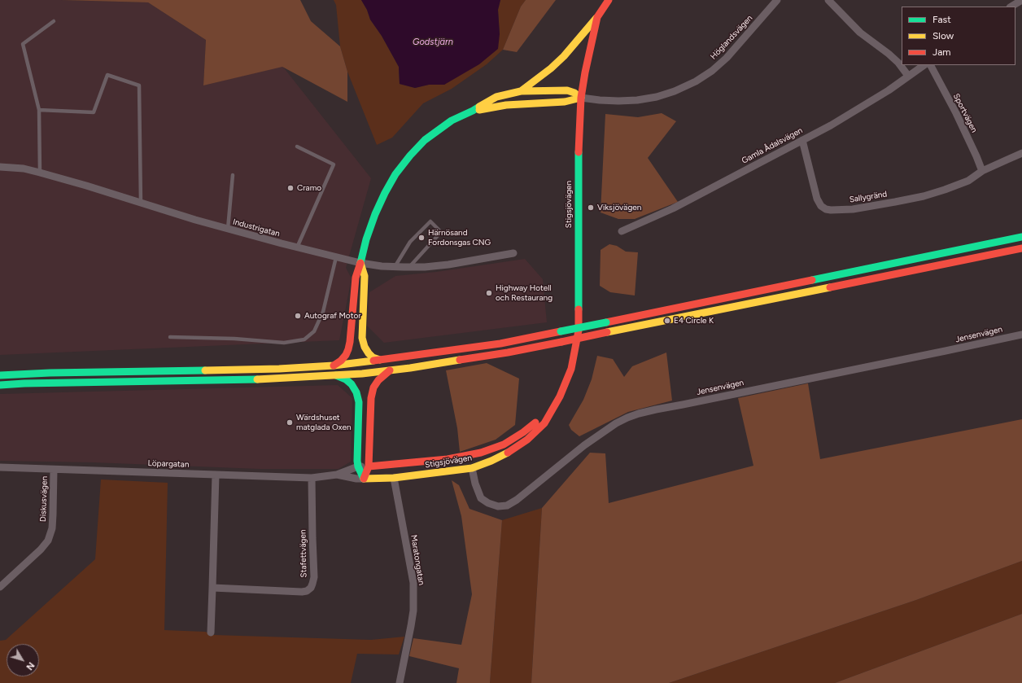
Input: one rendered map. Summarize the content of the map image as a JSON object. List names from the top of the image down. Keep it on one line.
{"streets":{"main road":["Stigsjövägen"],"street":["Höglandsvägen","Sportvägen","Gamla Ådalsvägen","Sallygränd","Industrigatan","Jensenvägen","Löpargatan","Diskusvägen","Stafettvägen","Maratongatan"]},"crossings":[["Höglandsvägen","Stigsjövägen"],["Sportvägen","Sallygränd"],["Gamla Ådalsvägen","Sallygränd"],["Stigsjövägen","Jensenvägen"],["Stigsjövägen","Löpargatan"],["Stigsjövägen","Maratongatan"],["Löpargatan","Diskusvägen"],["Löpargatan","Stafettvägen"]],"water":["Godstjärn"],"places":["Cramo","Viksjövägen","Härnösand Fordonsgas CNG","Highway Hotell och Restaurang","Autograf Motor","E4 Circle K","Wärdshuset matglada Oxen"],"legend":["Fast","Slow","Jam"],"north":"bottom right"}
